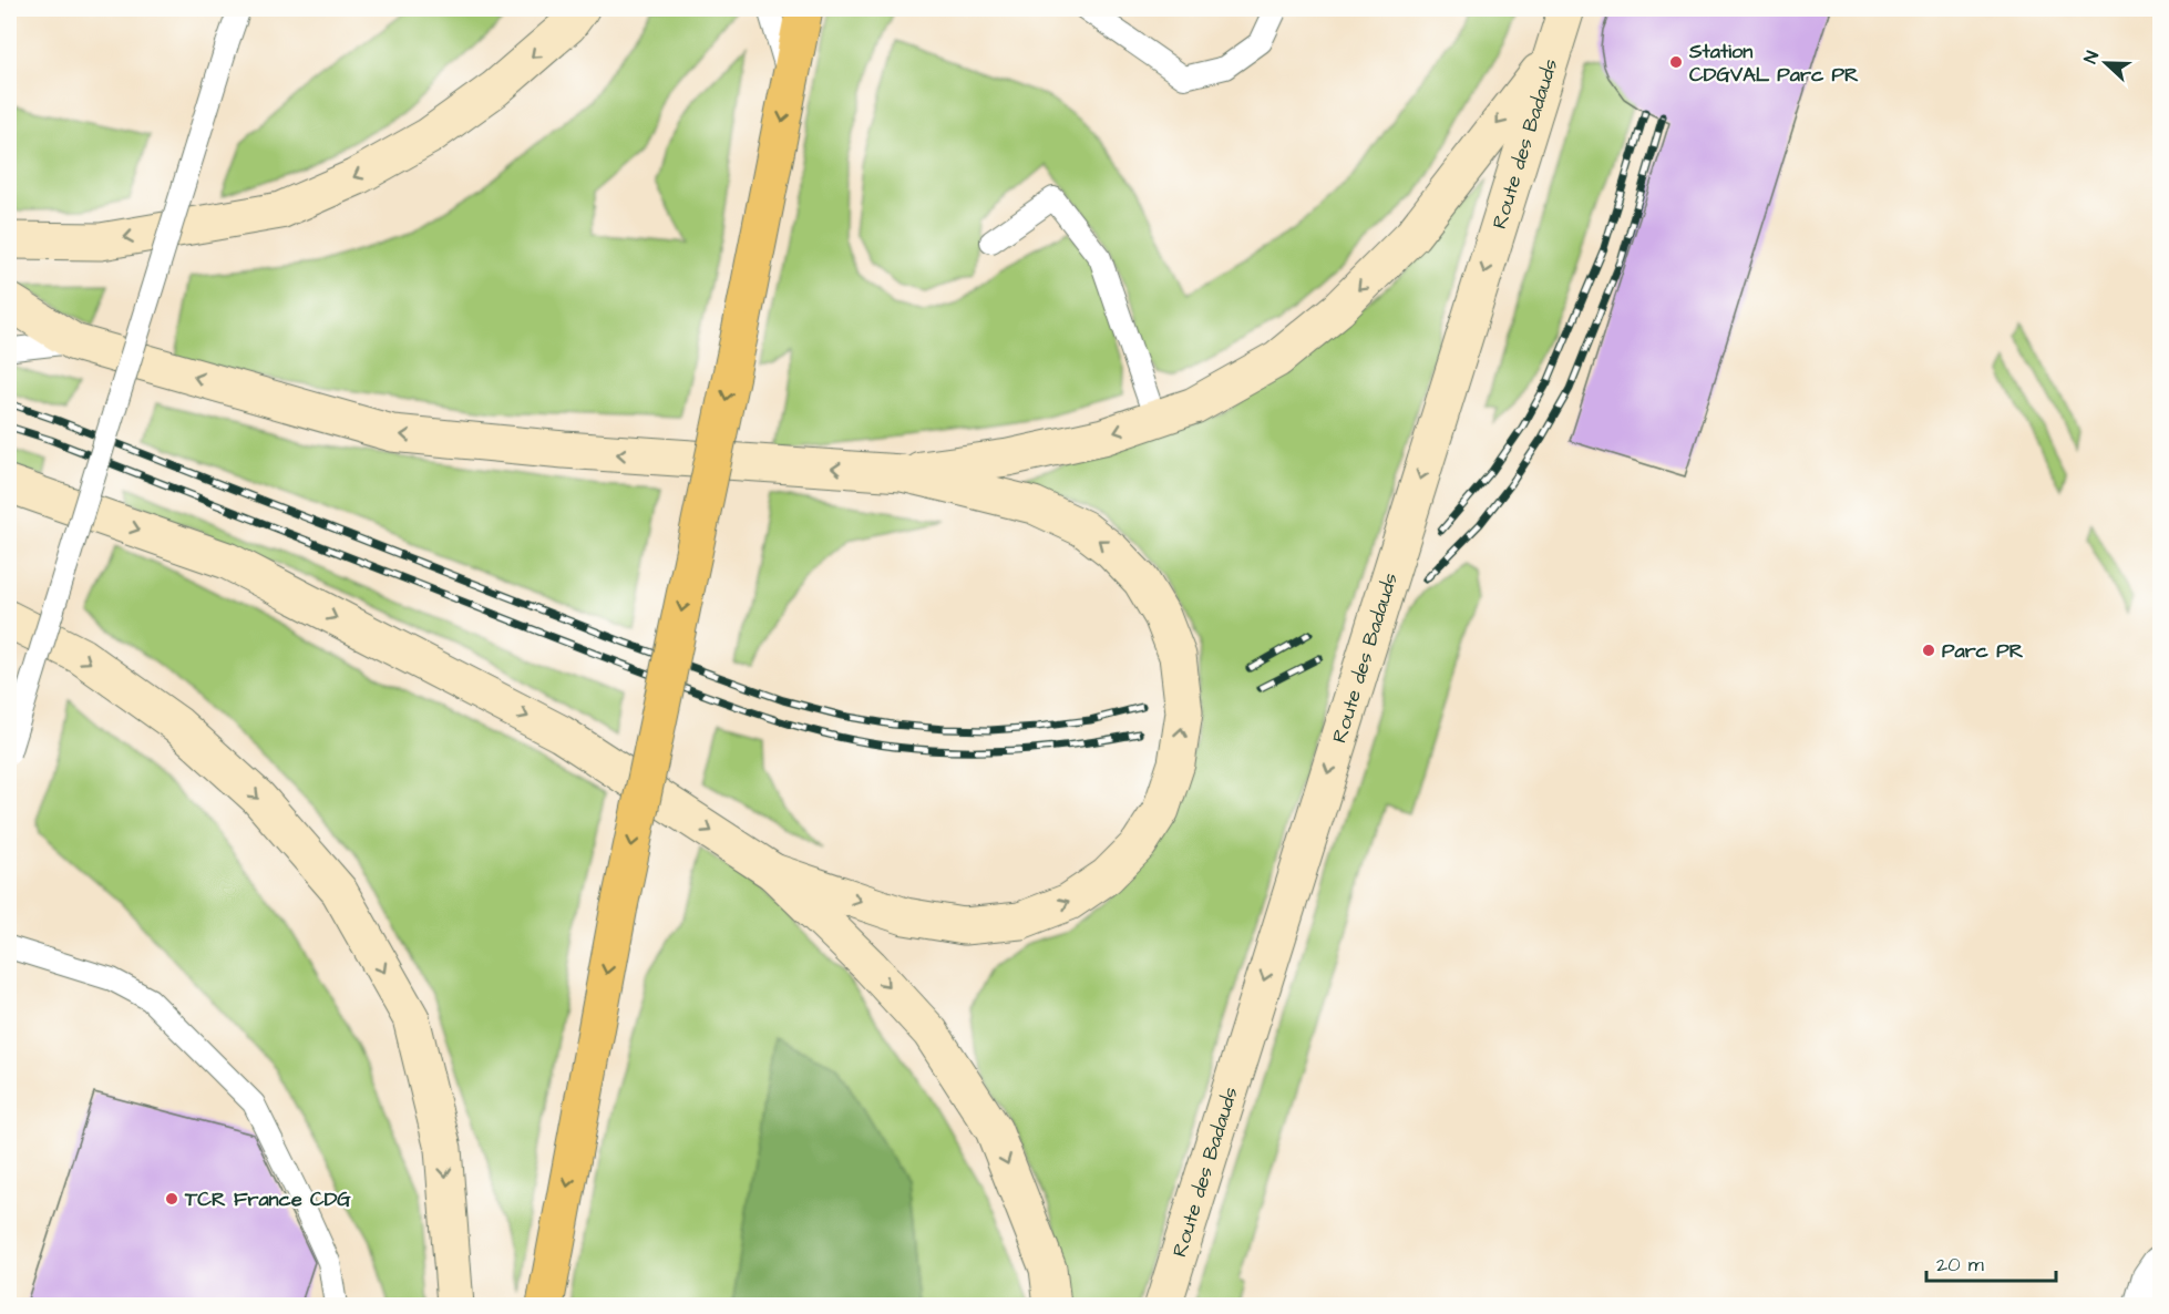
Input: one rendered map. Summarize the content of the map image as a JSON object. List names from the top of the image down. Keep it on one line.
{"streets":{"main road":["Route des Badauds"]},"one_way":["Route des Badauds"],"places":["Station CDGVAL Parc PR","Parc PR","TCR France CDG"],"scale_bar":"20 m","north":"left"}
